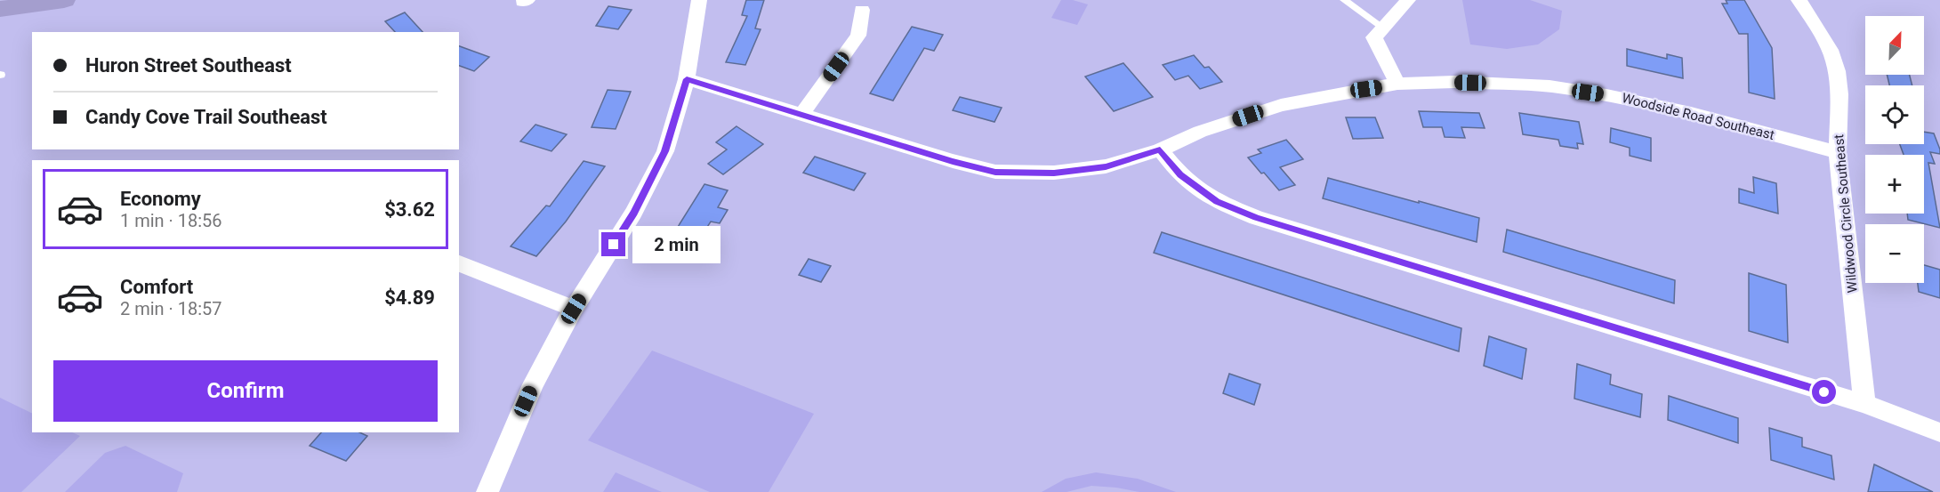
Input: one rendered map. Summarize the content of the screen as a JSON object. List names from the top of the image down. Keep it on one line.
{"streets":{"street":["Woodside Road Southeast","Wildwood Circle Southeast"]},"crossings":[["Woodside Road Southeast","Wildwood Circle Southeast"]],"north":"top right","page":{"map_buttons":["+","−"],"banner":["Huron Street Southeast","Candy Cove Trail Southeast"],"list":[{"name":"Economy","note":"1 min · 18:56","value":"$3.62"},{"name":"Comfort","note":"2 min · 18:57","value":"$4.89"}],"bubble":"2 min","buttons":"Confirm"}}
